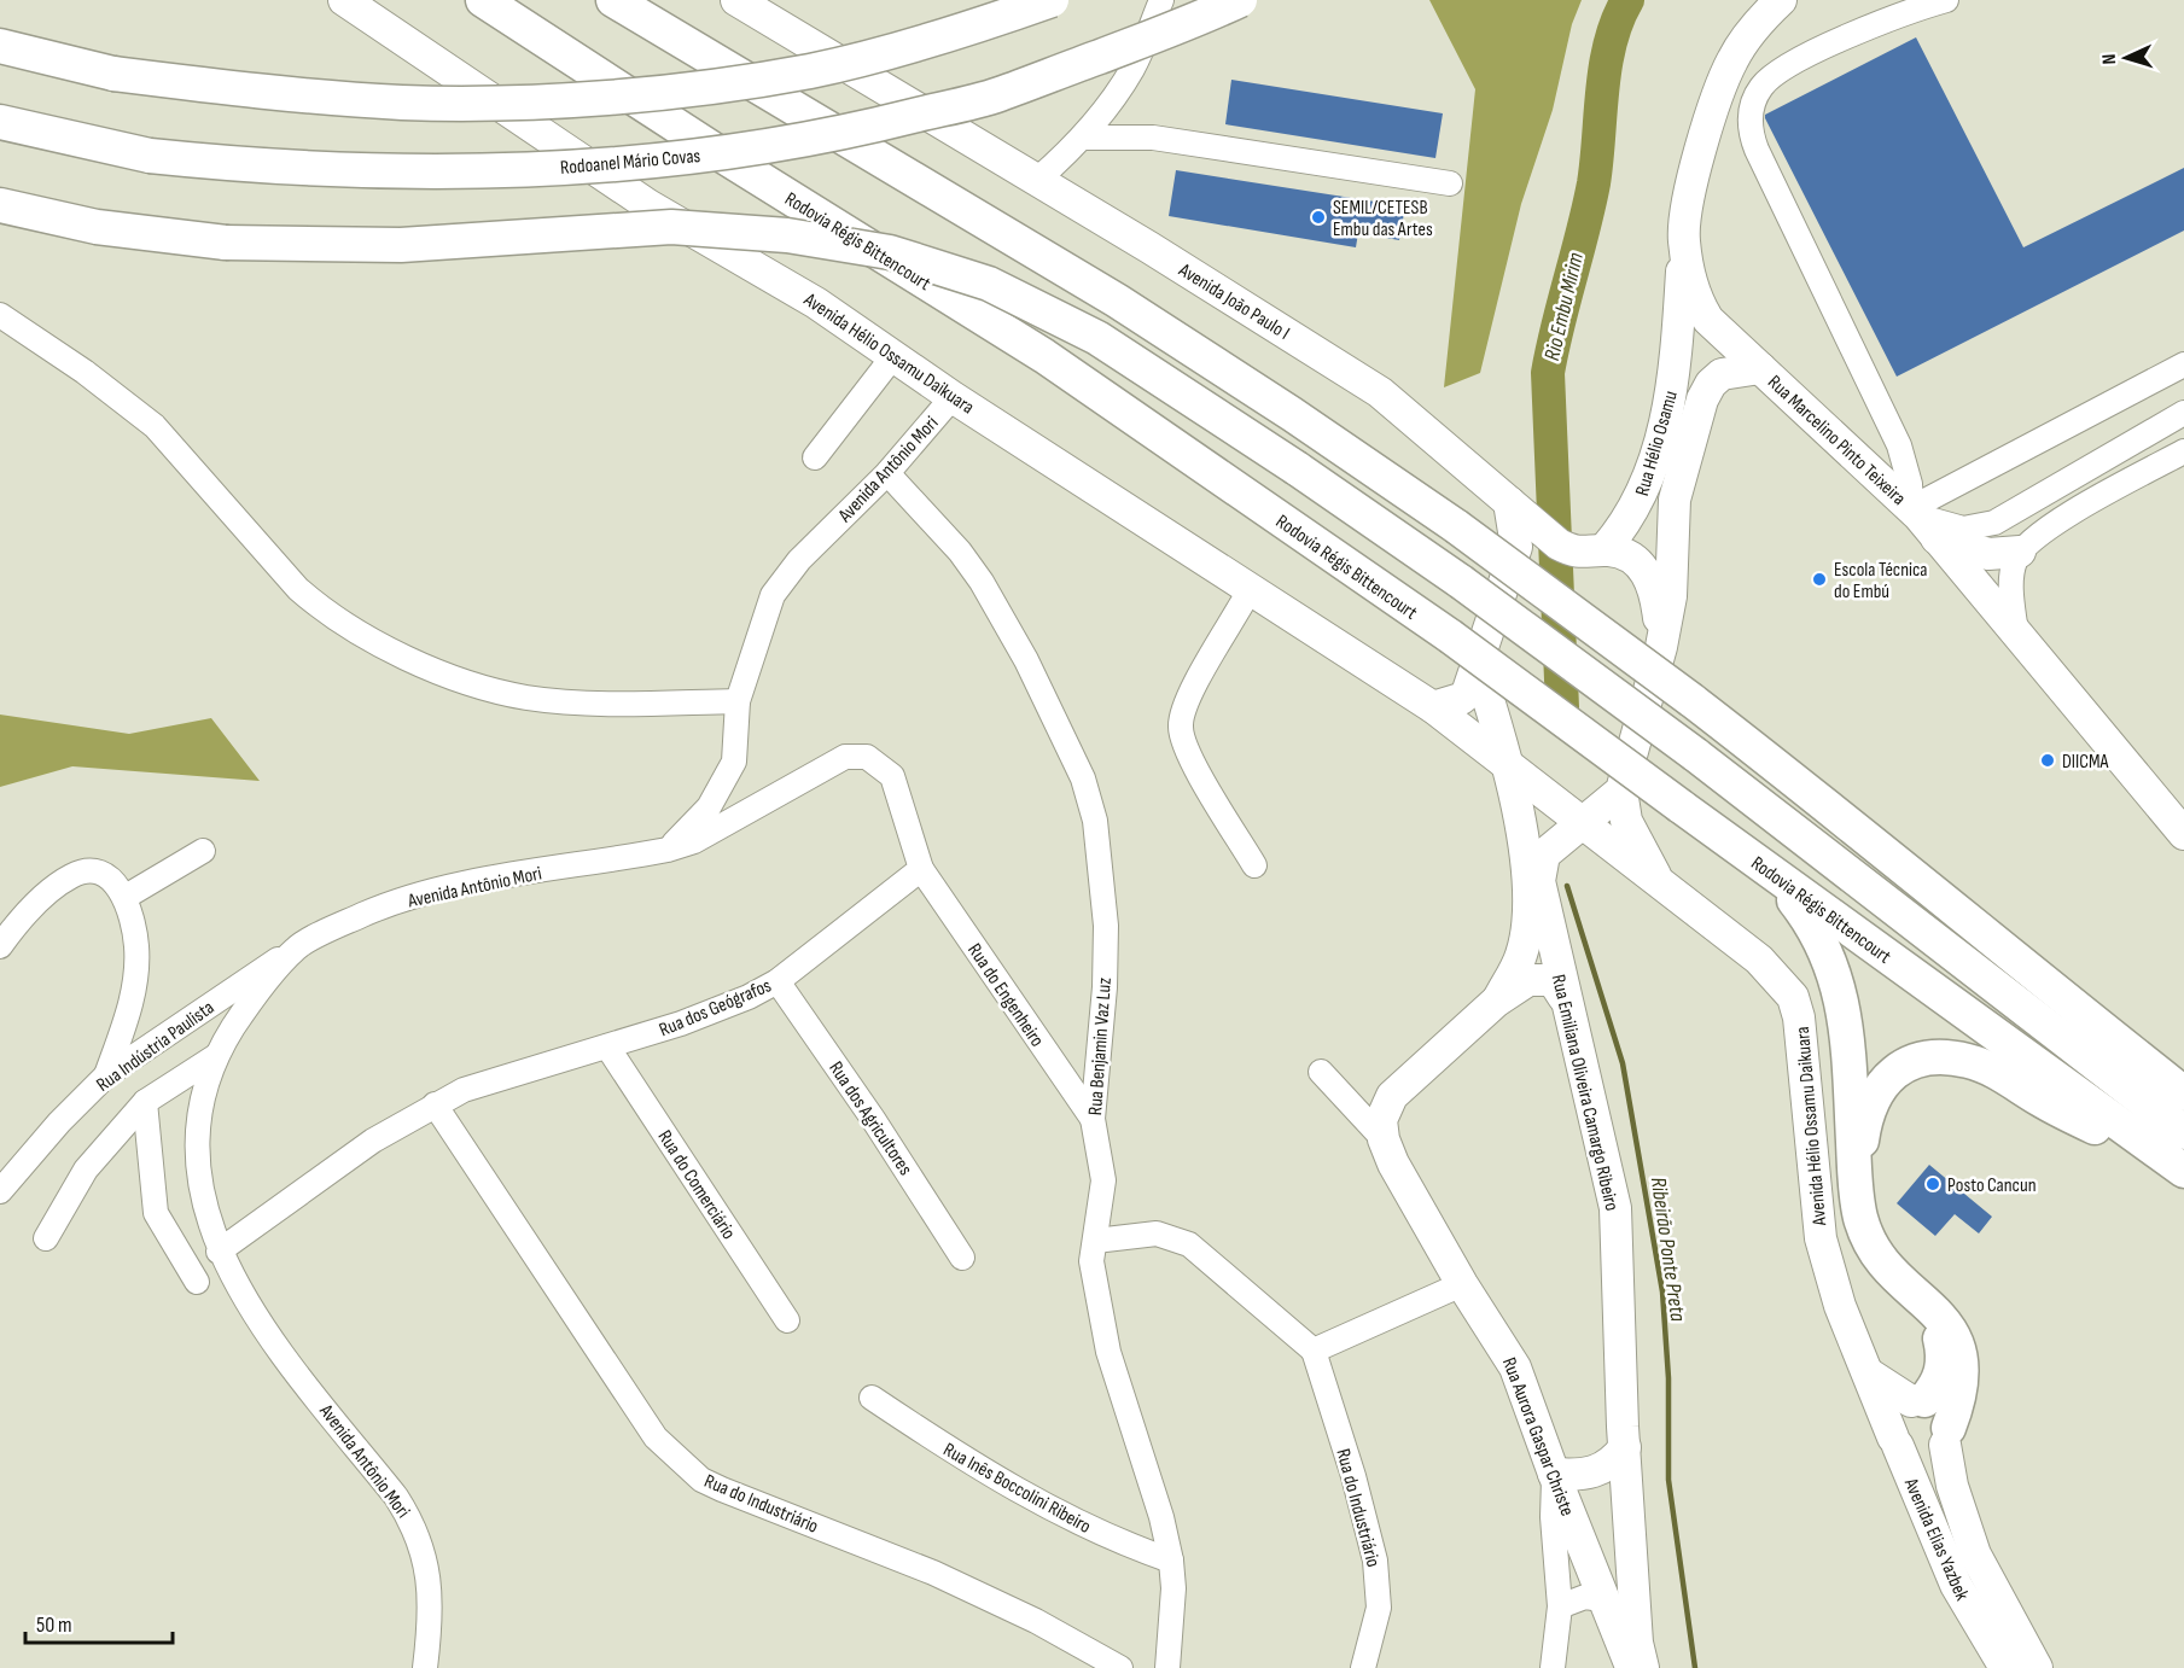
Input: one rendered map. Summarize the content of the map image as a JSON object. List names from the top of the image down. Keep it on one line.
{"streets":{"highway":["Rodoanel Mário Covas","Rodovia Régis Bittencourt"],"main road":["Avenida João Paulo I","Avenida Hélio Ossamu Daikuara","Rua Marcelino Pinto Teixeira","Rua Hélio Osamu","Rua Emiliana Oliveira Camargo Ribeiro","Rua Aurora Gaspar Christe","Avenida Elias Yazbek"],"street":["Avenida Antônio Mori","Rua do Engenheiro","Rua dos Geógrafos","Rua Indústria Paulista","Rua Benjamin Vaz Luz","Rua dos Agricultores","Rua do Comerciário","Rua Inês Boccolini Ribeiro","Rua do Industriário"]},"crossings":[["Avenida Hélio Ossamu Daikuara","Avenida Antônio Mori"],["Avenida Hélio Ossamu Daikuara","Rua Emiliana Oliveira Camargo Ribeiro"],["Avenida Hélio Ossamu Daikuara","Avenida Elias Yazbek"],["Rua Marcelino Pinto Teixeira","Rua Hélio Osamu"],["Avenida Antônio Mori","Rua dos Geógrafos"],["Avenida Antônio Mori","Rua Indústria Paulista"],["Avenida Antônio Mori","Rua Benjamin Vaz Luz"],["Rua do Engenheiro","Rua dos Geógrafos"],["Rua do Engenheiro","Rua Benjamin Vaz Luz"],["Rua dos Geógrafos","Rua dos Agricultores"],["Rua dos Geógrafos","Rua do Comerciário"],["Rua dos Geógrafos","Rua do Industriário"],["Rua Benjamin Vaz Luz","Rua Inês Boccolini Ribeiro"]],"water":["Rio Embu Mirim","Ribeirão Ponte Preta"],"places":["SEMIL/CETESB Embu das Artes","Escola Técnica do Embú","DIICMA","Posto Cancun"],"scale_bar":"50 m","north":"left"}
